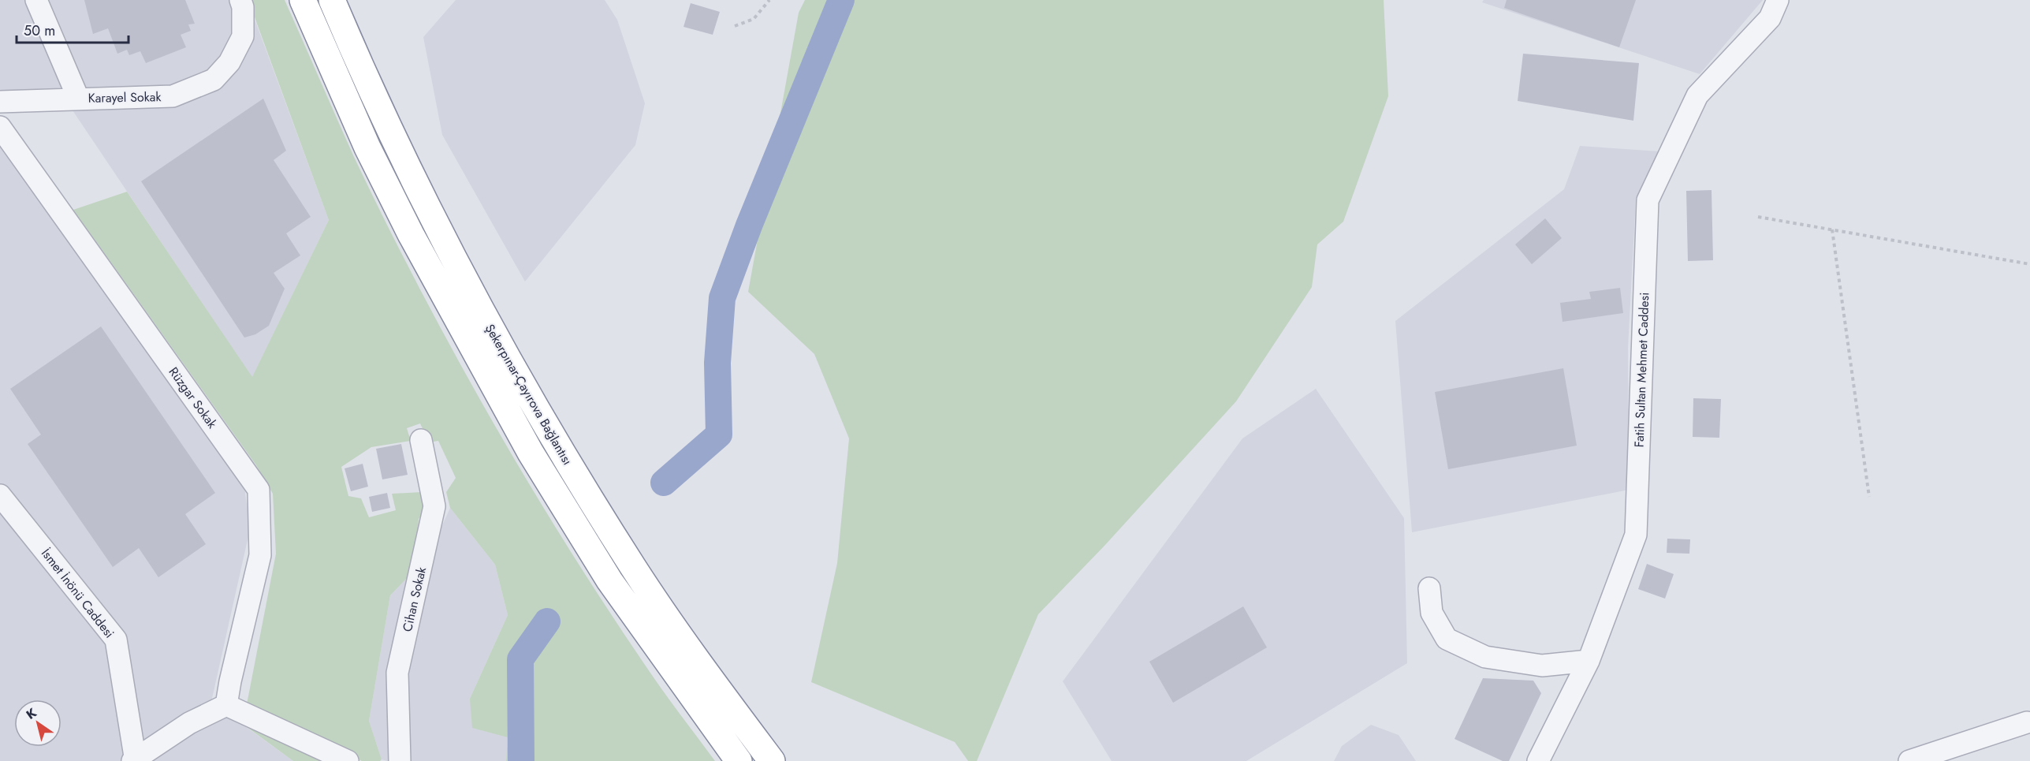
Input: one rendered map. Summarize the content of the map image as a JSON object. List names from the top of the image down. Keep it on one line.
{"streets":{"highway":["Şekerpınar-Çayırova Bağlantısı"],"street":["Karayel Sokak","Fatih Sultan Mehmet Caddesi","Rüzgar Sokak","İsmet İnönü Caddesi","Cihan Sokak"]},"scale_bar":"50 m","north":"top left"}
